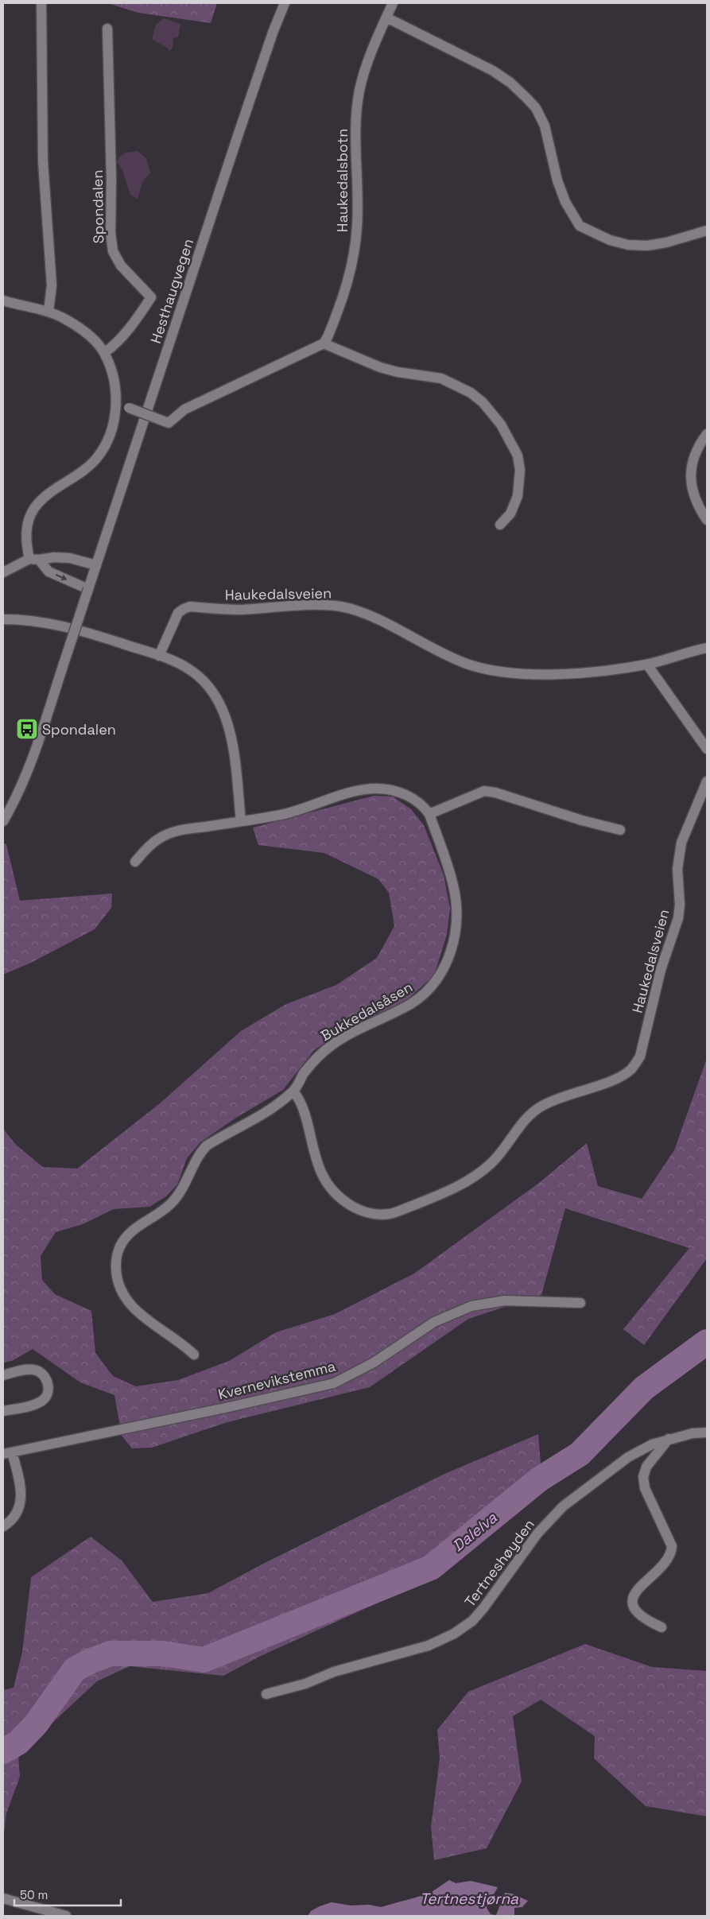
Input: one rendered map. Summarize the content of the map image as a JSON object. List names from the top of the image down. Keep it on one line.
{"streets":{"street":["Haukedalsbotn","Spondalen","Hesthaugvegen","Haukedalsveien","Bukkedalsåsen","Kvernevikstemma","Tertneshøyden"]},"crossings":[["Haukedalsveien","Bukkedalsåsen"]],"water":["Dalelva","Tertnestjørna"],"places":{"bus stop":["Spondalen"]},"scale_bar":"50 m"}
